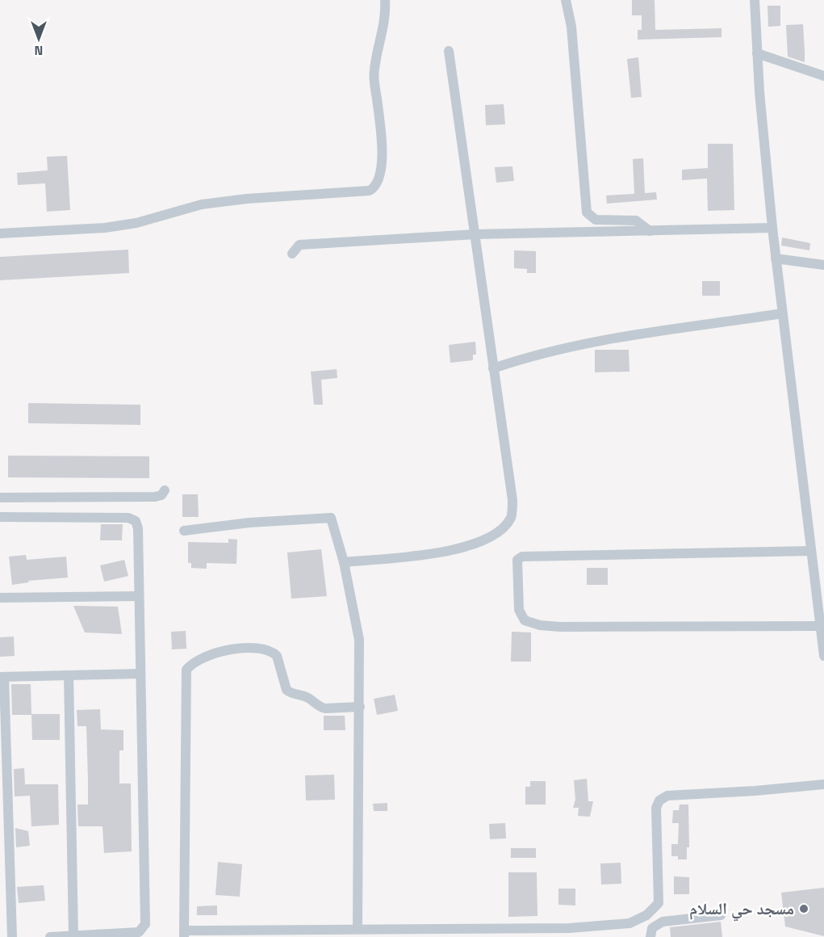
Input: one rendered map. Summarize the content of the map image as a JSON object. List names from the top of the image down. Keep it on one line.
{"places":["مسجد حي السلام"],"north":"bottom"}
